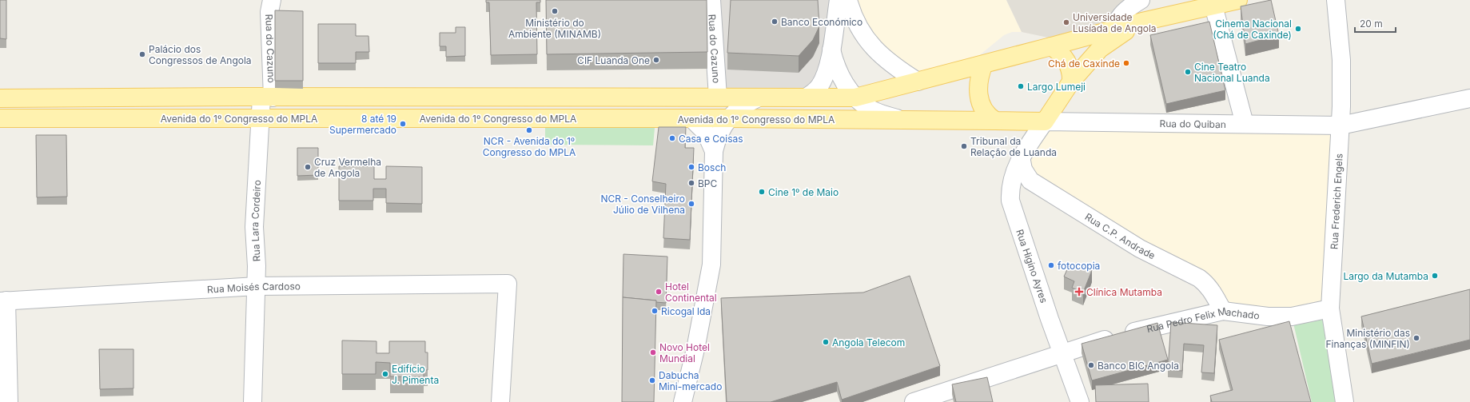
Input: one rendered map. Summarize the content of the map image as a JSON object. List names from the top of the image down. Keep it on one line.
{"streets":{"main road":["Avenida do 1º Congresso do MPLA"],"street":["Rua do Cazuno","Rua do Quiban","Rua Frederich Engels","Rua Lara Cordeiro","Rua C.P. Andrade","Rua Higino Ayres","Rua Moisés Cardoso","Rua Pedro Felix Machado"]},"crossings":[["Rua do Cazuno","Rua Lara Cordeiro"],["Avenida do 1º Congresso do MPLA","Rua do Quiban"],["Avenida do 1º Congresso do MPLA","Rua Lara Cordeiro"],["Avenida do 1º Congresso do MPLA","Rua Higino Ayres"],["Rua do Quiban","Rua Frederich Engels"],["Rua do Quiban","Rua Higino Ayres"],["Rua Frederich Engels","Rua Pedro Felix Machado"],["Rua Lara Cordeiro","Rua Moisés Cardoso"],["Rua C.P. Andrade","Rua Higino Ayres"],["Rua C.P. Andrade","Rua Pedro Felix Machado"],["Rua Higino Ayres","Rua Pedro Felix Machado"]],"places":{"other":["Ministério do Ambiente (MINAMB)","Banco Económico","Universidade Lusíada de Angola","Cinema Nacional (Chá de Caxinde)","Palácio dos Congressos de Angola","CIF Luanda One","Chá de Caxinde","Cine Teatro Nacional Luanda","Largo Lumeji","8 até 19 Supermercado","NCR - Avenida do 1º Congresso do MPLA","Casa e Coisas","Tribunal da Relação de Luanda","Cruz Vermelha de Angola","Bosch","BPC","Cine 1º de Maio","NCR - Conselheiro Júlio de Vilhena","fotocopia","Largo da Mutamba","Hotel Continental","Ricogal lda","Ministério das Finanças (MINFIN)","Angola Telecom","Novo Hotel Mundial","Banco BIC Angola","Edifício J. Pimenta","Dabucha Mini-mercado"],"health":["Clínica Mutamba"]},"scale_bar":"20 m"}
